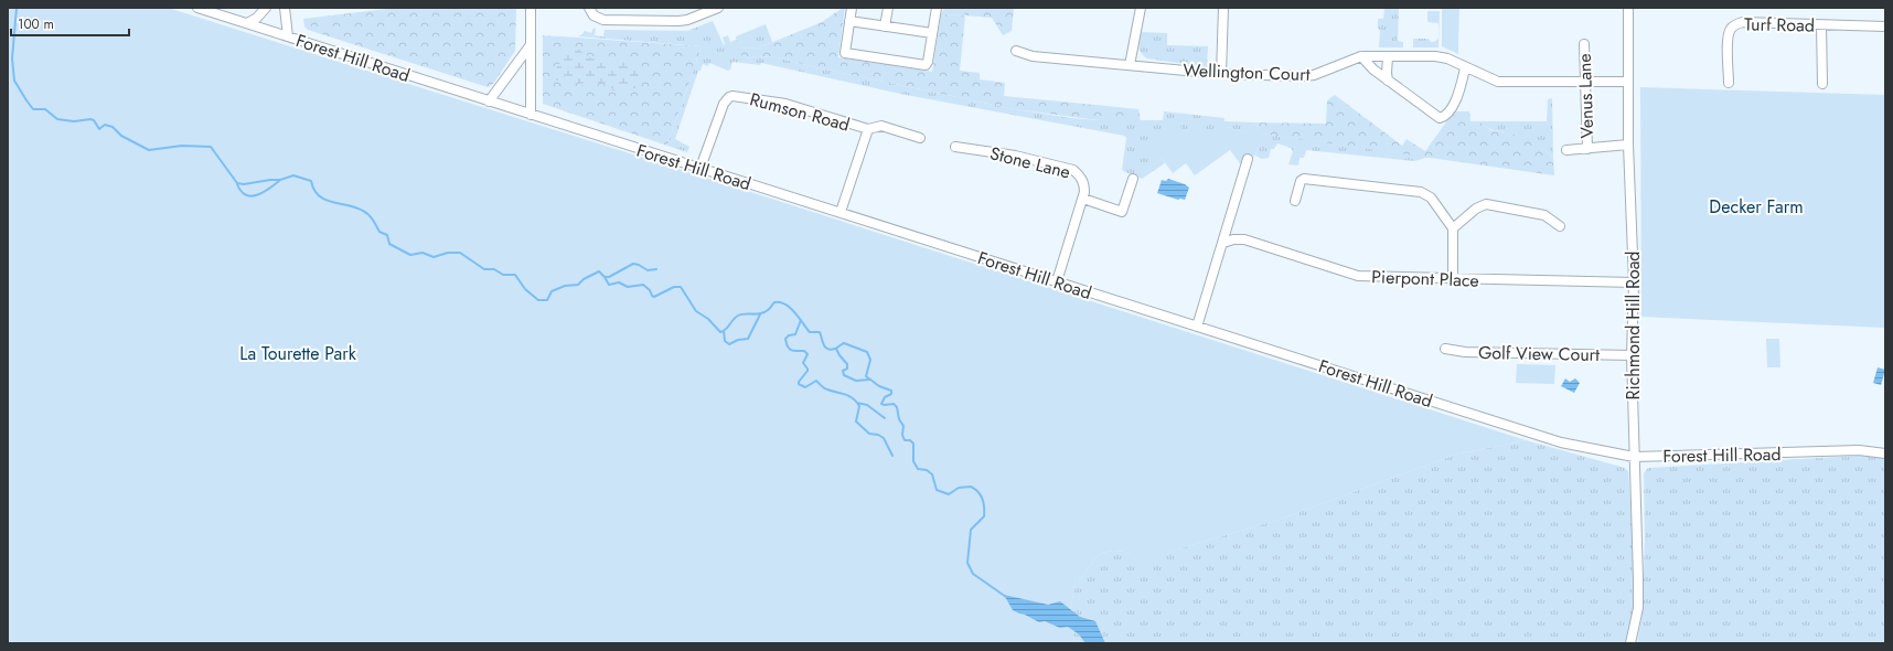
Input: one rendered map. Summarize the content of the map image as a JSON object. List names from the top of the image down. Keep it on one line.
{"streets":{"street":["Turf Road","Forest Hill Road","Wellington Court","Venus Lane","Rumson Road","Stone Lane","Pierpont Place","Richmond Hill Road","Golf View Court"]},"crossings":[["Forest Hill Road","Rumson Road"],["Forest Hill Road","Stone Lane"],["Forest Hill Road","Richmond Hill Road"],["Wellington Court","Venus Lane"],["Wellington Court","Richmond Hill Road"],["Venus Lane","Richmond Hill Road"],["Pierpont Place","Richmond Hill Road"],["Richmond Hill Road","Golf View Court"]],"parks":["Decker Farm","La Tourette Park"],"scale_bar":"100 m"}
